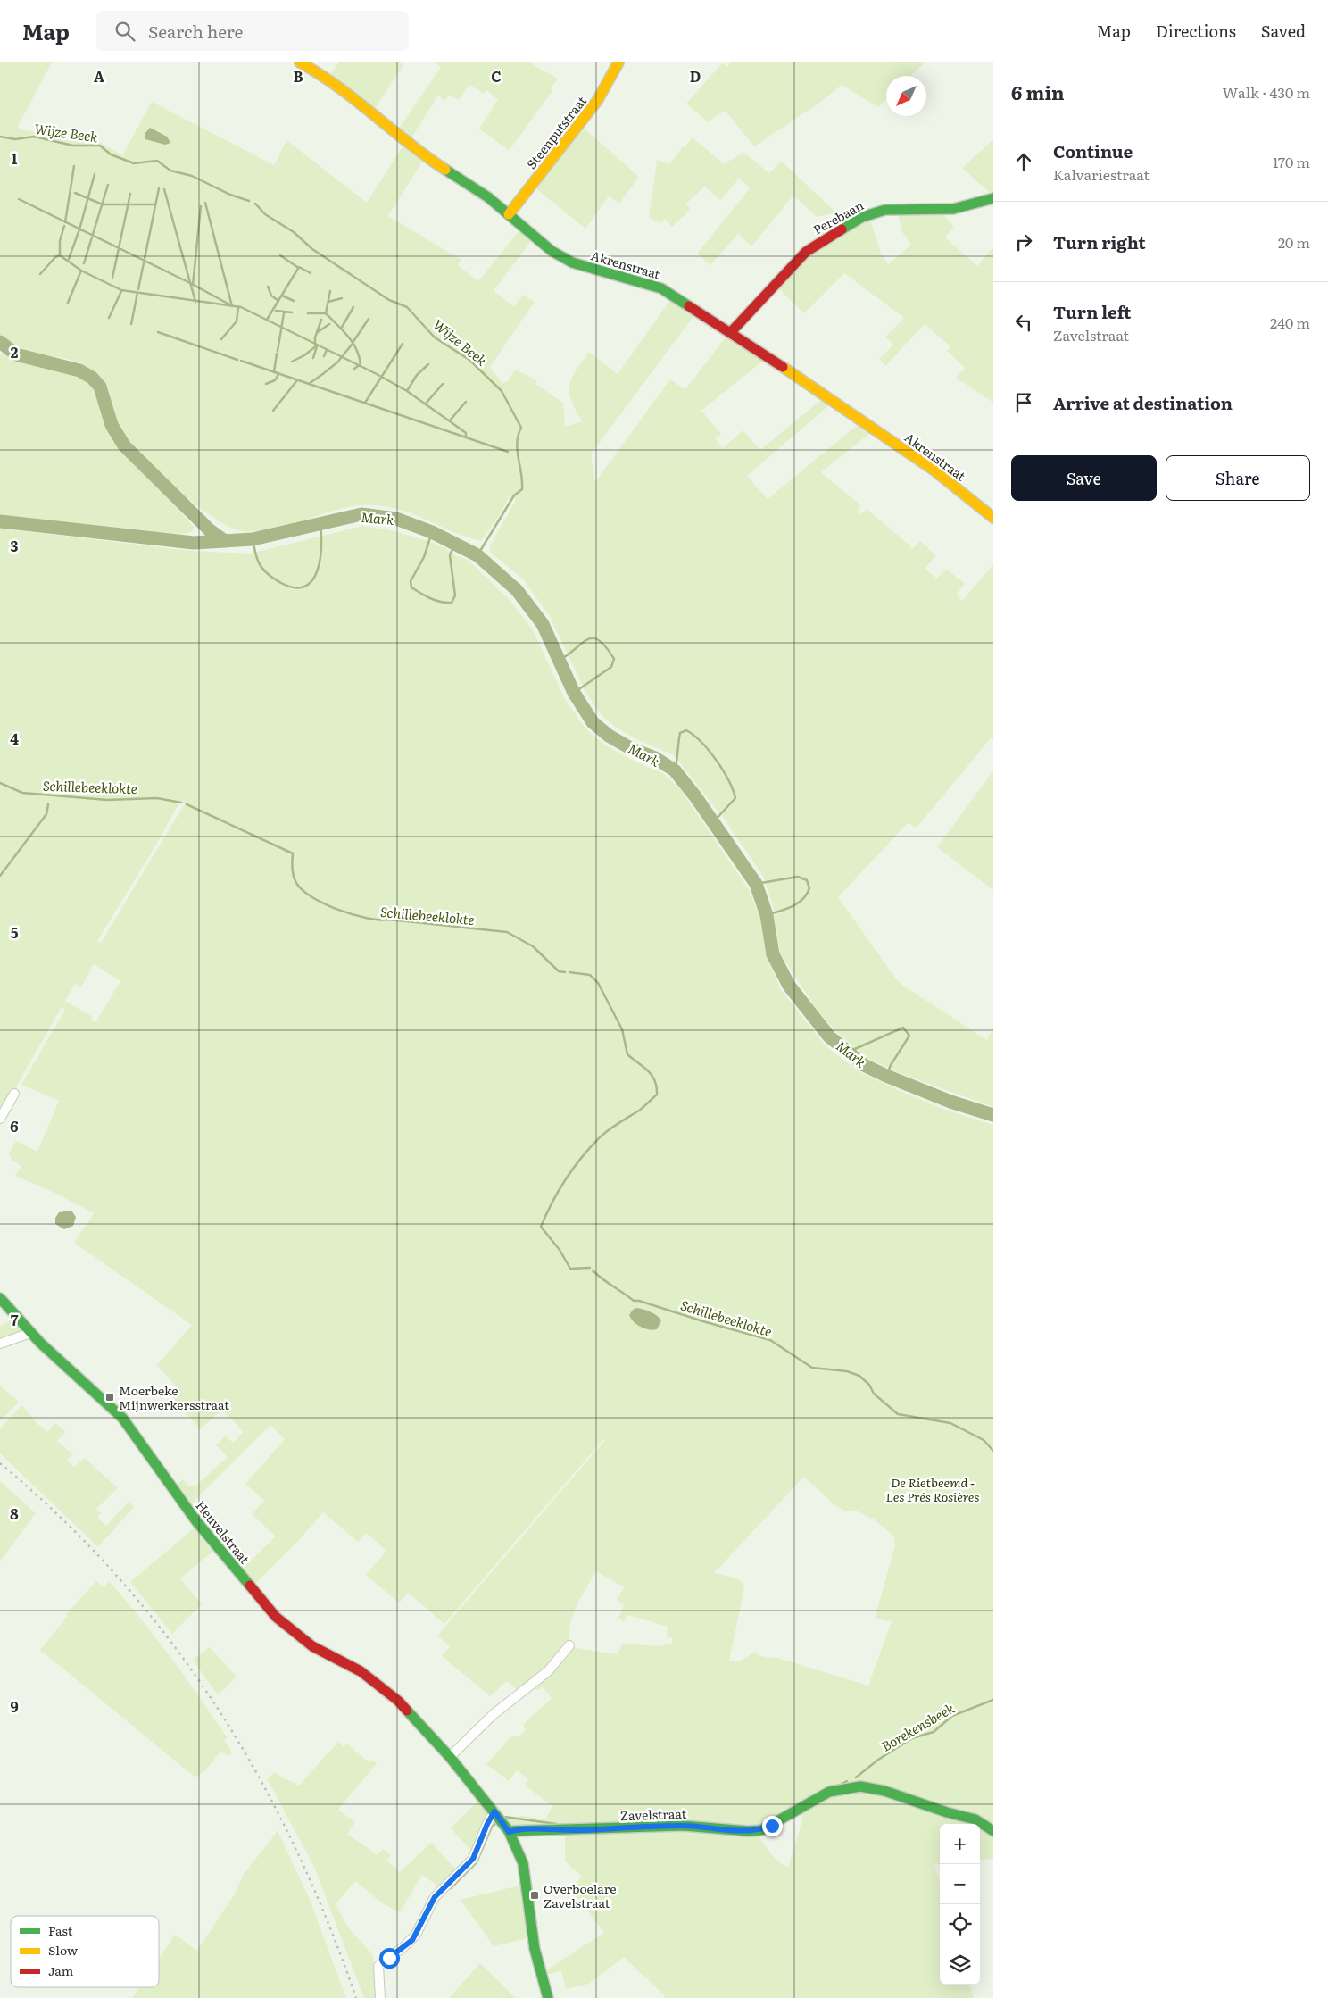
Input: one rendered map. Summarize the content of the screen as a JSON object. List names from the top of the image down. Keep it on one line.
{"streets":{"street":["Steenputstraat","Perebaan","Akrenstraat","Heuvelstraat","Zavelstraat"]},"crossings":[["Steenputstraat","Akrenstraat"],["Perebaan","Akrenstraat"],["Heuvelstraat","Zavelstraat"]],"water":["Wijze Beek","Mark","Schillebeeklokte","Borekensbeek"],"parks":["De Rietbeemd - Les Prés Rosières"],"places":{"transit":["Moerbeke Mijnwerkersstraat","Overboelare Zavelstraat"]},"legend":["Fast","Slow","Jam"],"north":"bottom left","page":{"header":"Map","search":"Search here","nav":["Map","Directions","Saved"],"heading":["6 min","Walk · 430 m"],"list":[["Continue","Kalvariestraat","170 m"],["Turn right","20 m"],["Turn left","Zavelstraat","240 m"],"Arrive at destination"],"buttons":["Save","Share"],"map_buttons":["+","−"]},"grid":{"columns":["A","B","C","D"],"rows":["1","2","3","4","5","6","7","8","9"]}}
